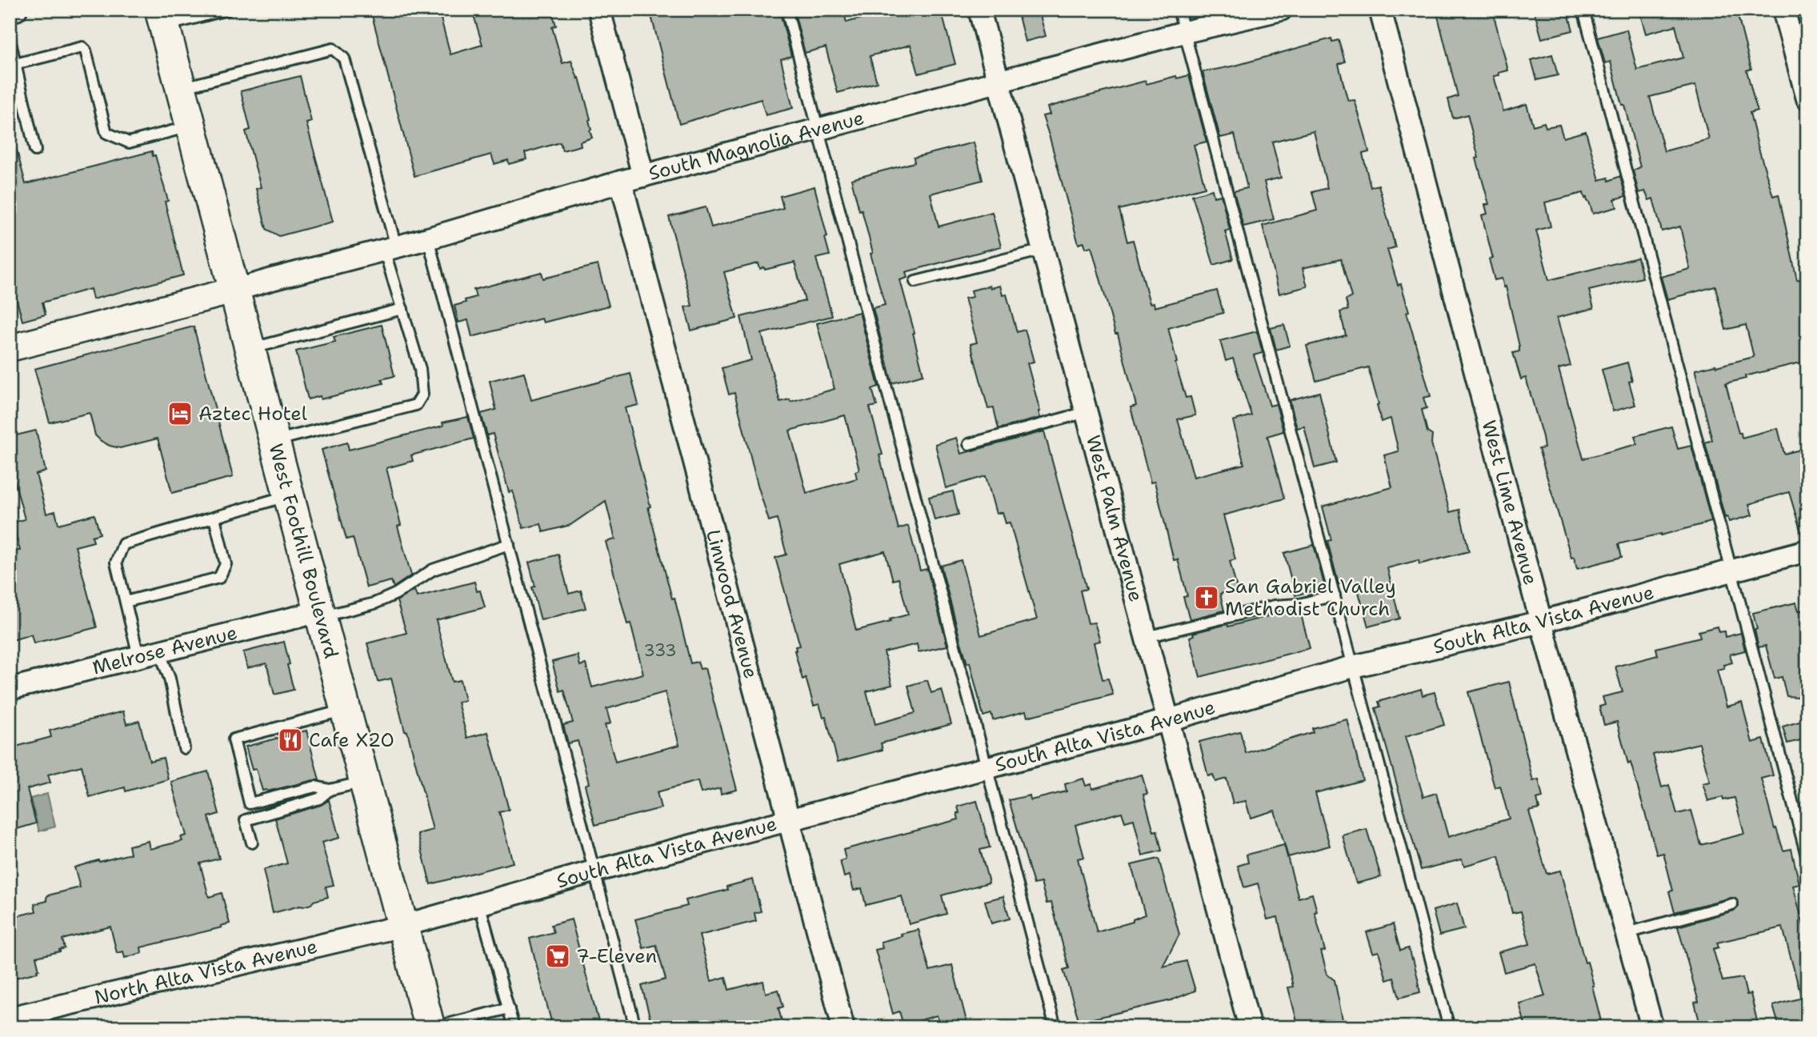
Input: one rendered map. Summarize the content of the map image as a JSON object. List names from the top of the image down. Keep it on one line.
{"streets":{"main road":["West Foothill Boulevard"],"street":["South Magnolia Avenue","West Lime Avenue","West Palm Avenue","Linwood Avenue","South Alta Vista Avenue","Melrose Avenue","North Alta Vista Avenue"]},"crossings":[["South Magnolia Avenue","West Palm Avenue"],["South Magnolia Avenue","West Foothill Boulevard"],["South Magnolia Avenue","Linwood Avenue"],["West Lime Avenue","South Alta Vista Avenue"],["West Palm Avenue","South Alta Vista Avenue"],["West Foothill Boulevard","South Alta Vista Avenue"],["West Foothill Boulevard","Melrose Avenue"],["West Foothill Boulevard","North Alta Vista Avenue"],["Linwood Avenue","South Alta Vista Avenue"],["South Alta Vista Avenue","North Alta Vista Avenue"]],"places":{"hotel":["Aztec Hotel"],"church":["San Gabriel Valley Methodist Church"],"restaurant":["Cafe X2O"],"supermarket":["7-Eleven"]},"house_numbers":["333"]}
